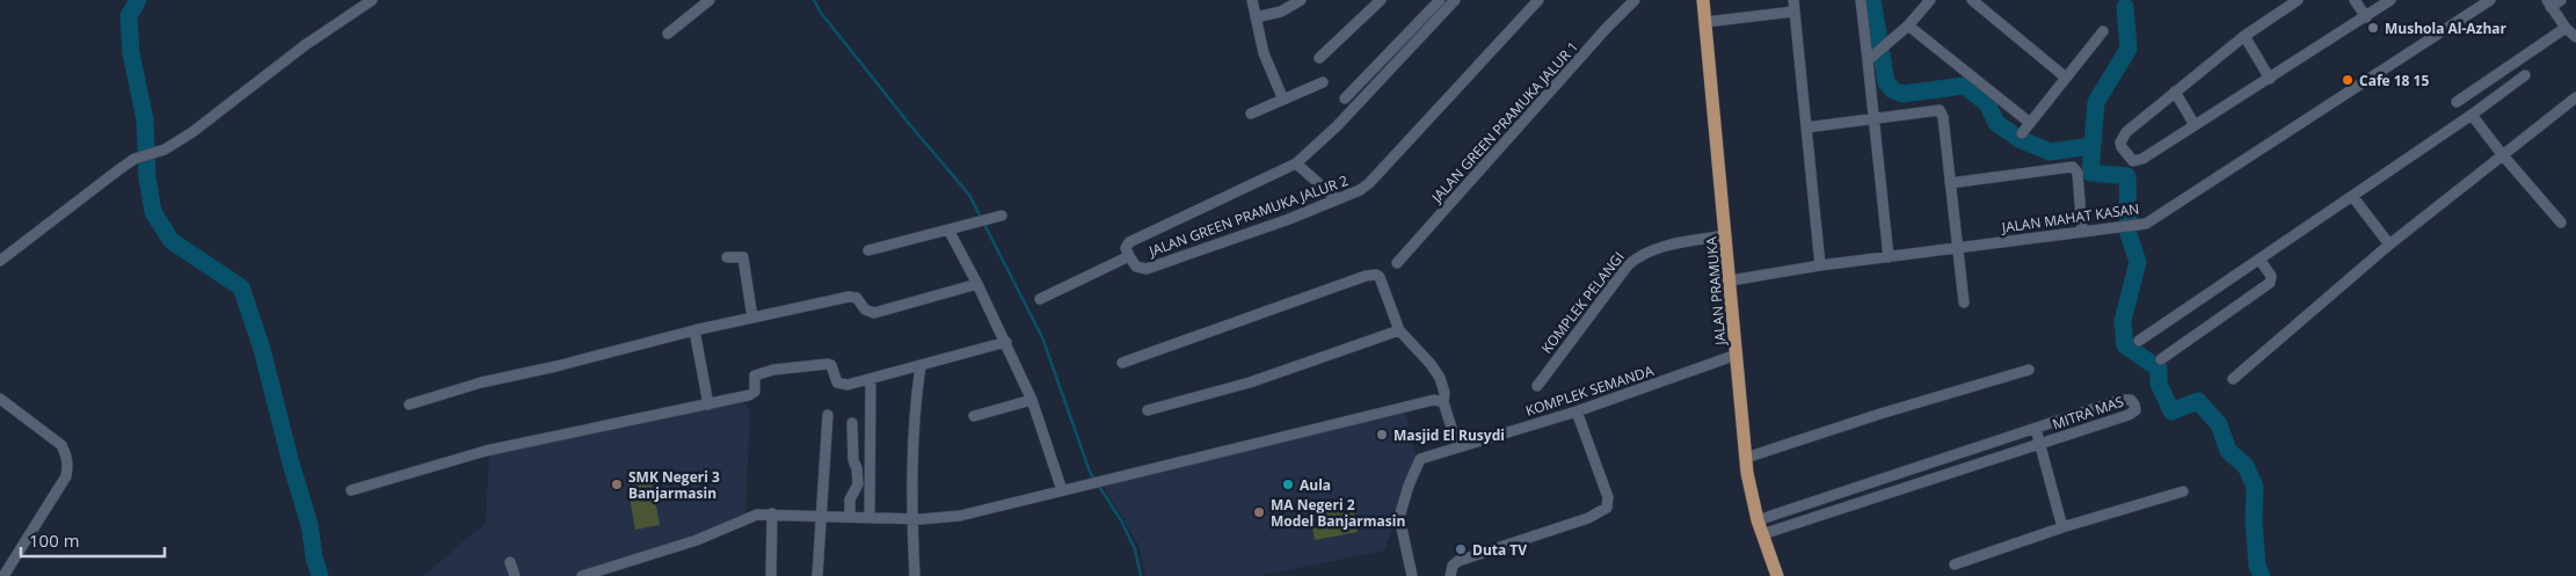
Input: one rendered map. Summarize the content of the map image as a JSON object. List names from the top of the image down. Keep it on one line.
{"streets":{"main road":["JALAN PRAMUKA"],"street":["JALAN GREEN PRAMUKA JALUR 1","JALAN GREEN PRAMUKA JALUR 2","JALAN MAHAT KASAN","KOMPLEK PELANGI","KOMPLEK SEMANDA","MITRA MAS"]},"crossings":[["JALAN MAHAT KASAN","JALAN PRAMUKA"],["JALAN PRAMUKA","KOMPLEK PELANGI"],["JALAN PRAMUKA","KOMPLEK SEMANDA"],["JALAN PRAMUKA","MITRA MAS"]],"places":["Mushola Al-Azhar","Cafe 18 15","Masjid El Rusydi","SMK Negeri 3 Banjarmasin","Aula","MA Negeri 2 Model Banjarmasin","Duta TV"],"scale_bar":"100 m"}
